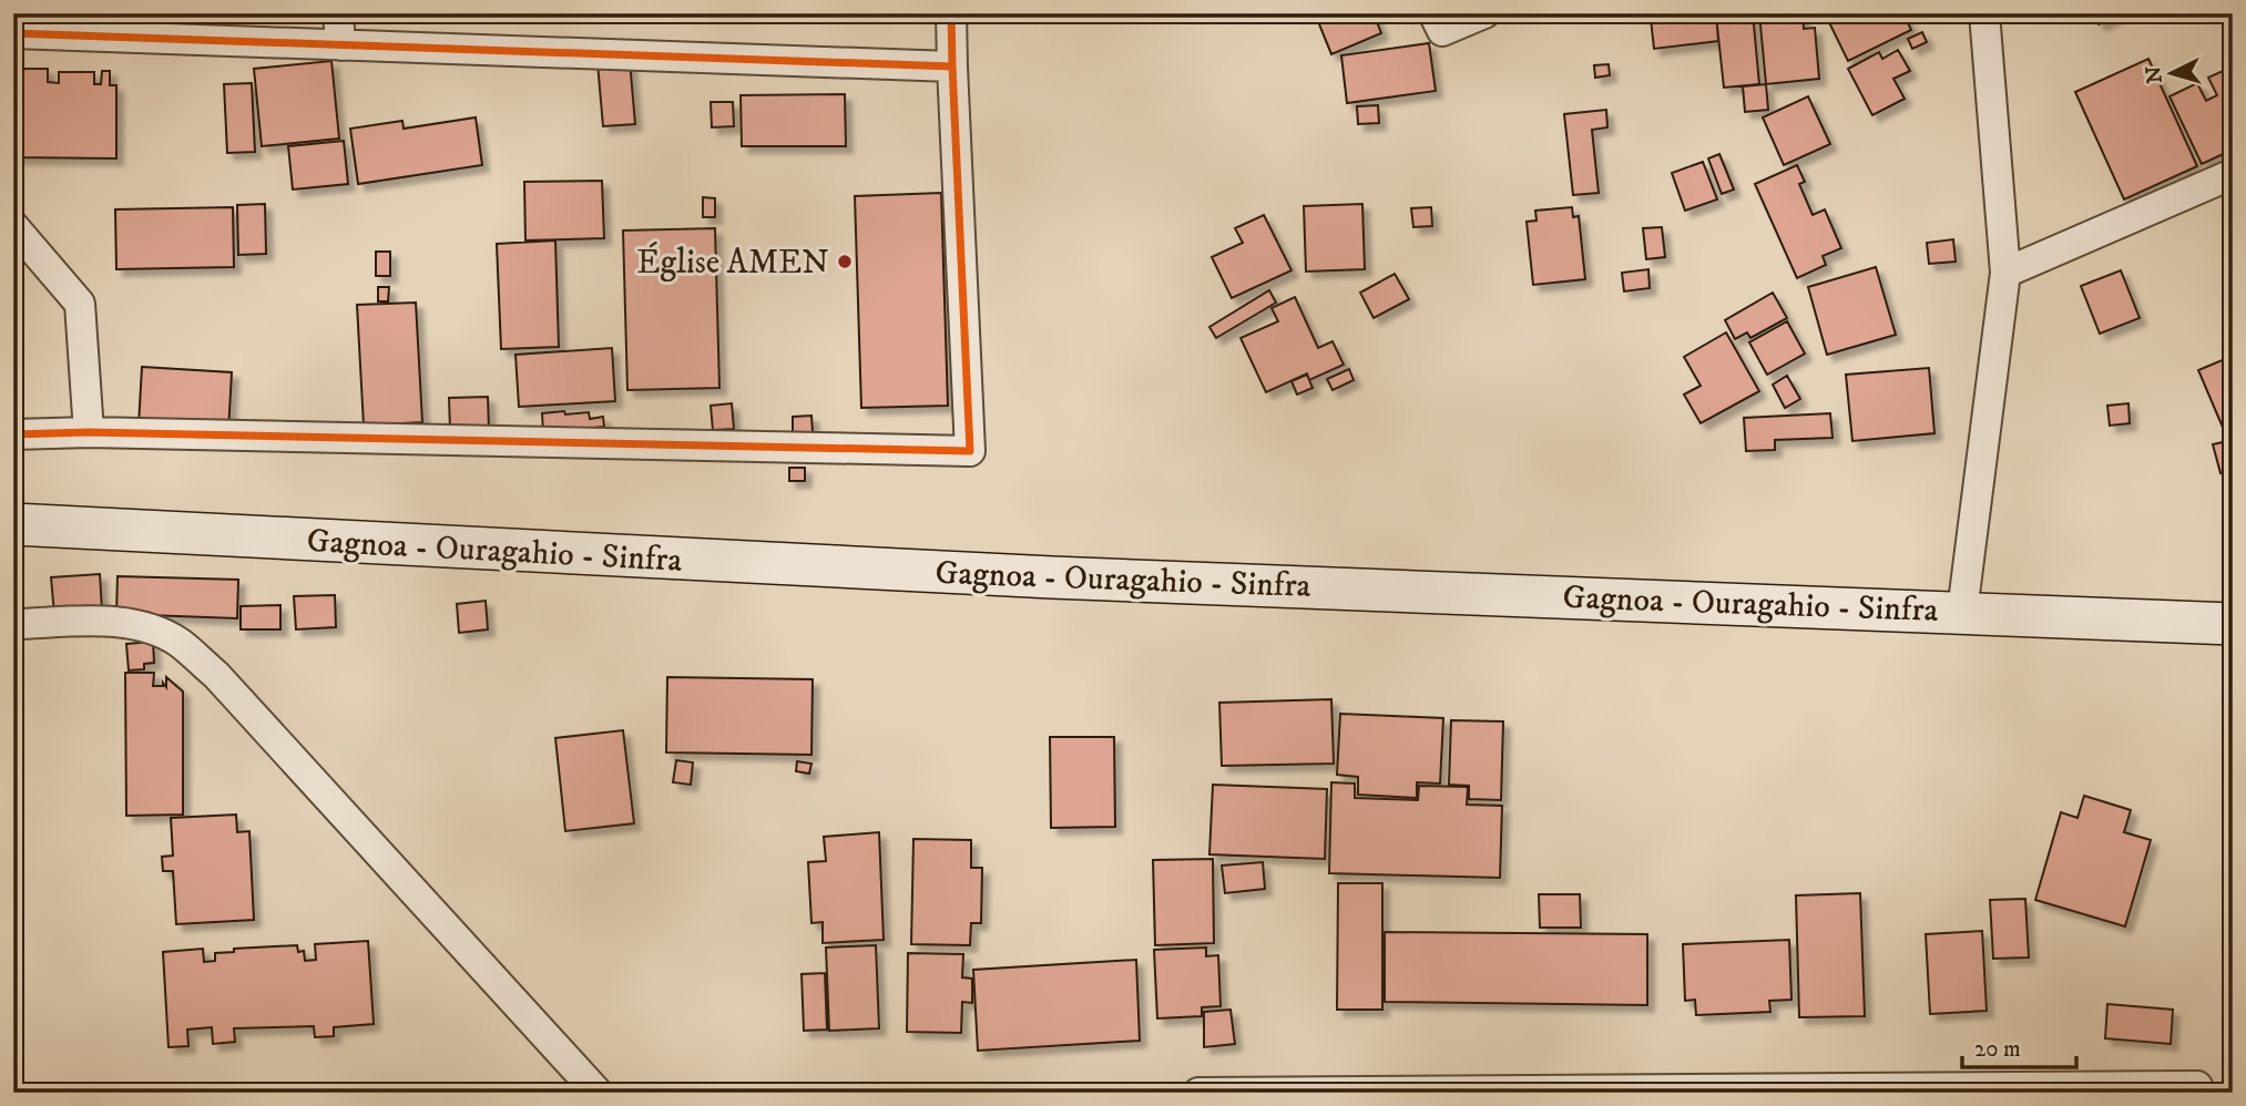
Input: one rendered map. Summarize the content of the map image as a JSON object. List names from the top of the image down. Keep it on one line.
{"streets":{"main road":["Gagnoa - Ouragahio - Sinfra"]},"places":["Église AMEN"],"scale_bar":"20 m","north":"left"}
